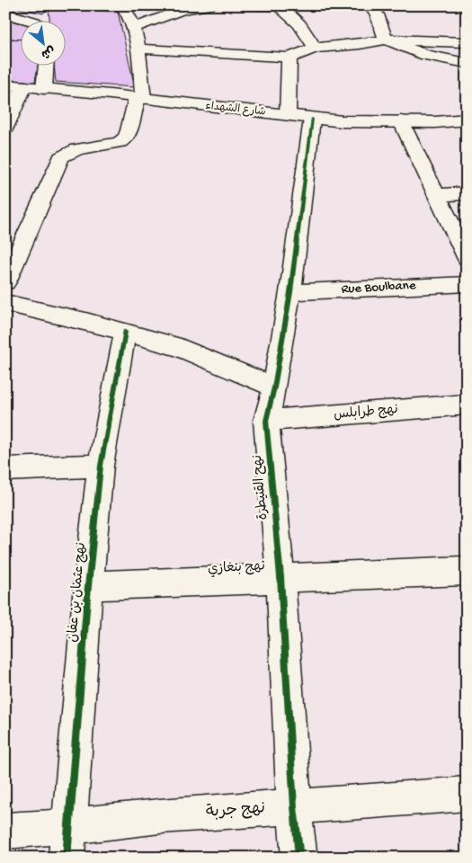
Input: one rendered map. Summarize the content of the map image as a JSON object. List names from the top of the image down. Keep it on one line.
{"streets":{"street":["شارع الشهداء","Rue Boulbane","نهج طرابلس","نهح القنيطرة","نهج بنغازي","نهج عثمان بن عفان","نهج جربة"]},"crossings":[["شارع الشهداء","نهح القنيطرة"],["Rue Boulbane","نهح القنيطرة"],["نهج طرابلس","نهح القنيطرة"],["نهح القنيطرة","نهج بنغازي"],["نهح القنيطرة","نهج جربة"],["نهج بنغازي","نهج عثمان بن عفان"],["نهج عثمان بن عفان","نهج جربة"]],"north":"bottom right"}
